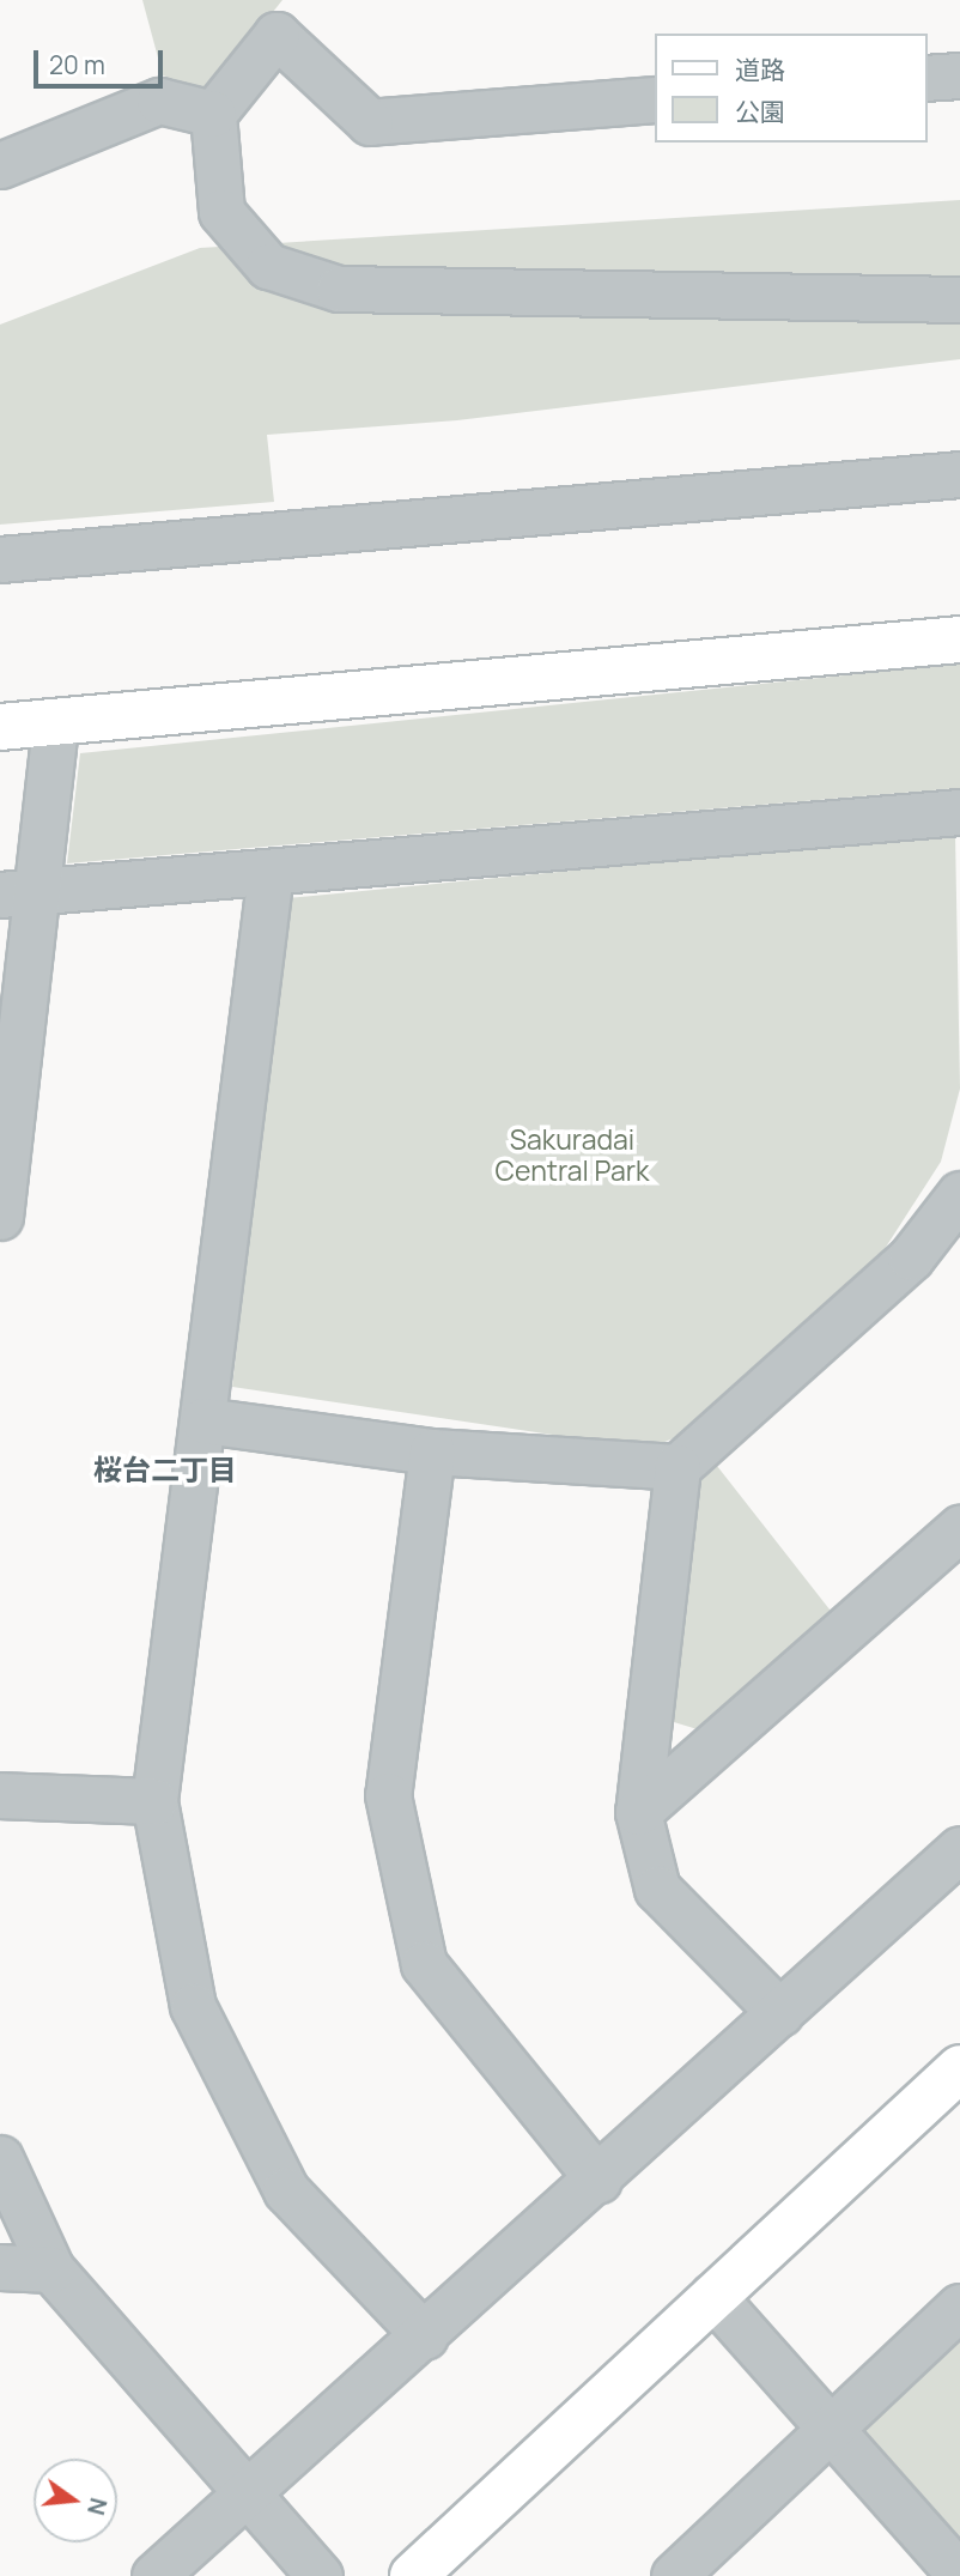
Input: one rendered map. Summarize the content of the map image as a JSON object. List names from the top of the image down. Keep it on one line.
{"districts":["桜台二丁目"],"parks":["Sakuradai Central Park"],"legend":["道路","公園"],"scale_bar":"20 m","north":"right"}
